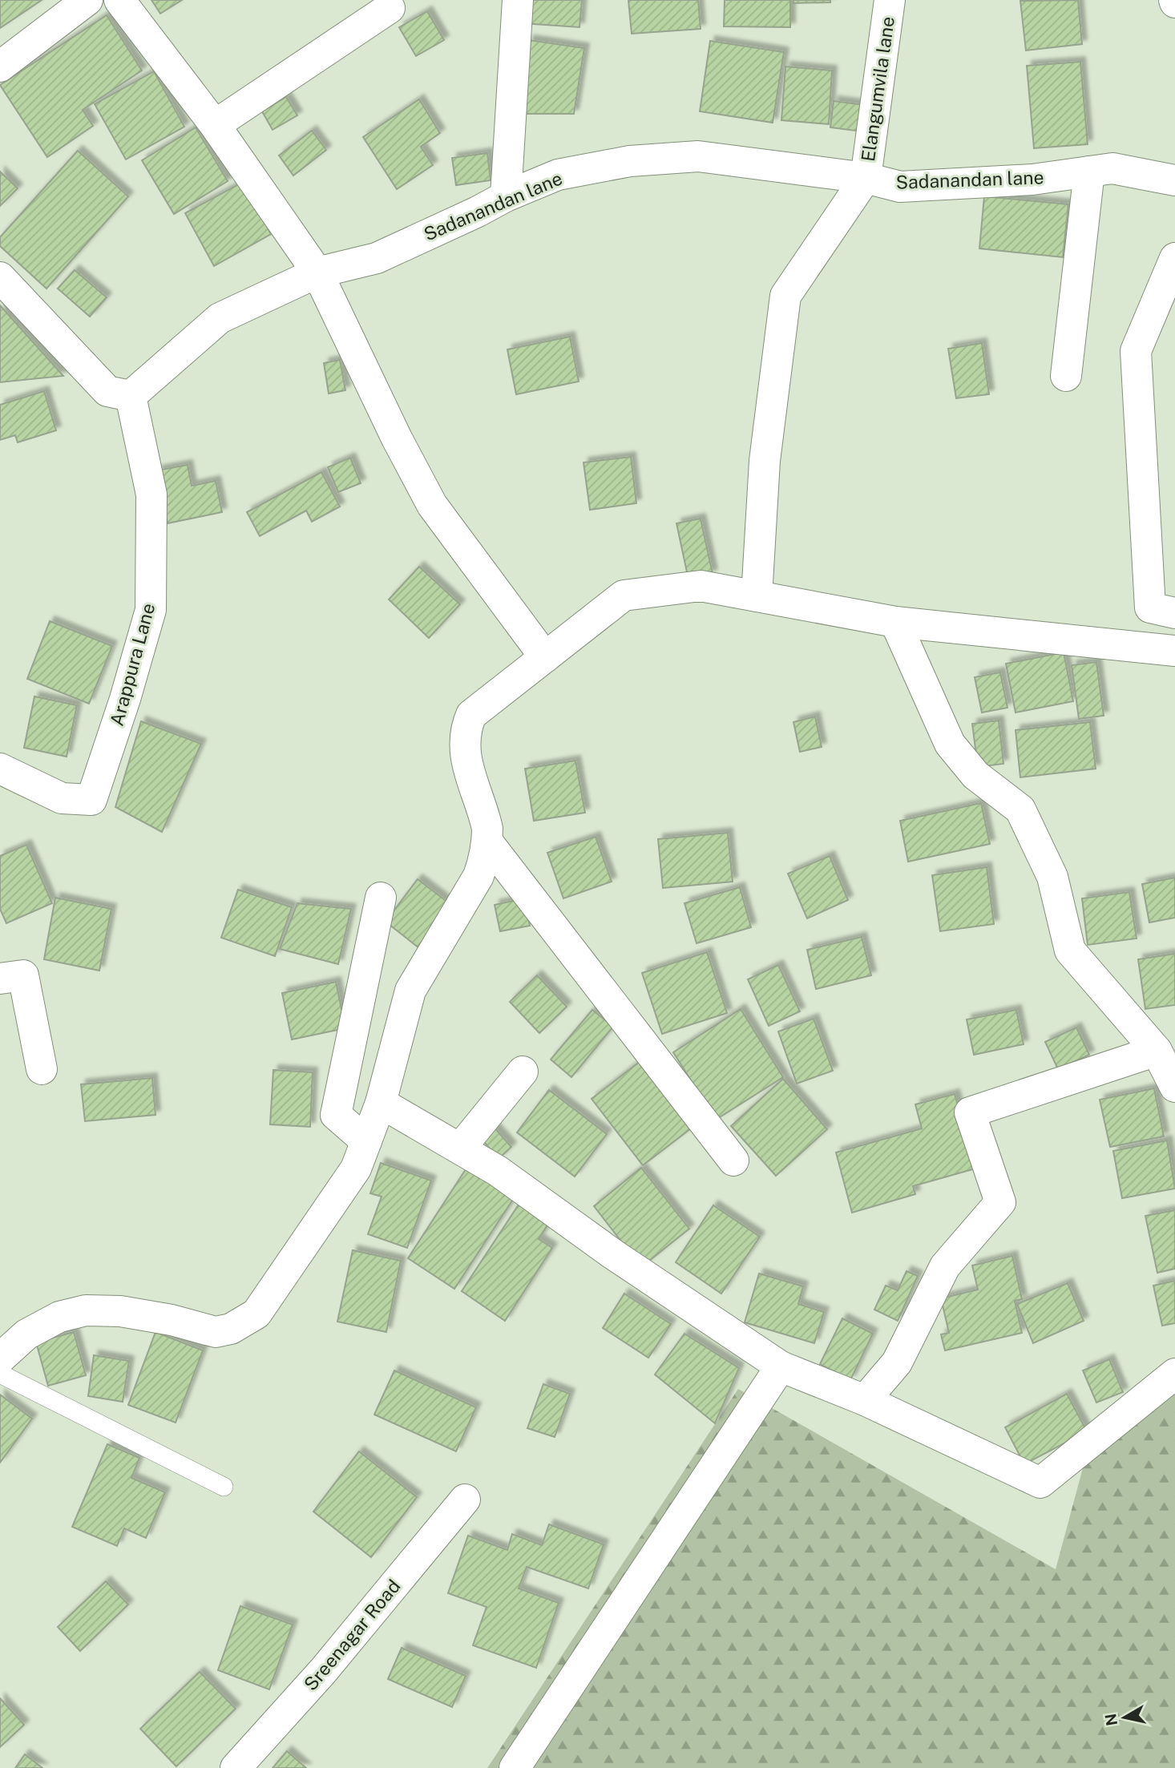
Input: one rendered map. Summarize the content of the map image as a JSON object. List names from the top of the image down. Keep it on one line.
{"streets":{"street":["Elangumvila lane","Sadanandan lane","Arappura Lane","Sreenagar Road"]},"crossings":[["Elangumvila lane","Sadanandan lane"],["Sadanandan lane","Arappura Lane"]],"north":"left"}
